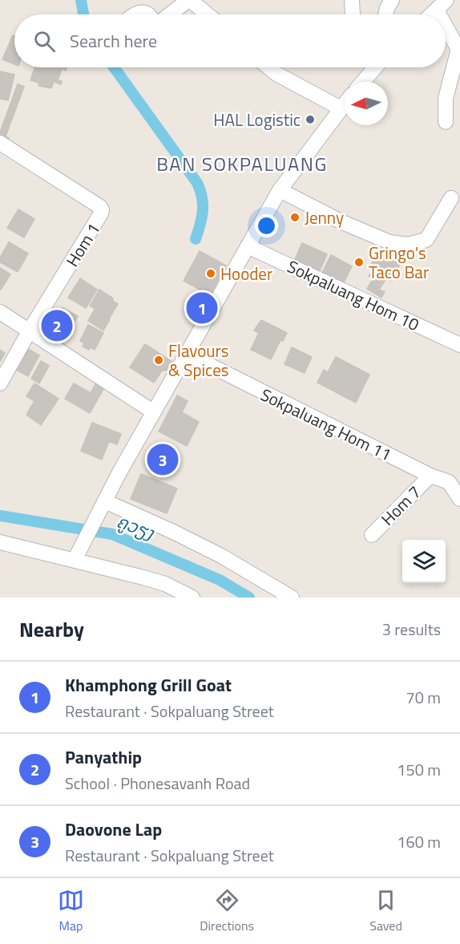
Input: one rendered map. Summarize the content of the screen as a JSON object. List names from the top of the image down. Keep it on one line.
{"streets":{"street":["Hom 1","Sokpaluang Hom 10","Sokpaluang Hom 11","Hom 7"]},"crossings":[["Sokpaluang Hom 11","Hom 7"]],"districts":["BAN SOKPALUANG"],"water":["ຄູວຽງ"],"places":["HAL Logistic","Jenny","Gringo's Taco Bar","Hooder","Flavours & Spices"],"north":"left","page":{"search":"Search here","pins":["1","2","3"],"heading":["Nearby","3 results"],"list":[{"mark":"1","name":"Khamphong Grill Goat","note":"Restaurant · Sokpaluang Street","value":"70 m"},{"mark":"2","name":"Panyathip","note":"School · Phonesavanh Road","value":"150 m"},{"mark":"3","name":"Daovone Lap","note":"Restaurant · Sokpaluang Street","value":"160 m"}],"nav":["Map","Directions","Saved"]}}
